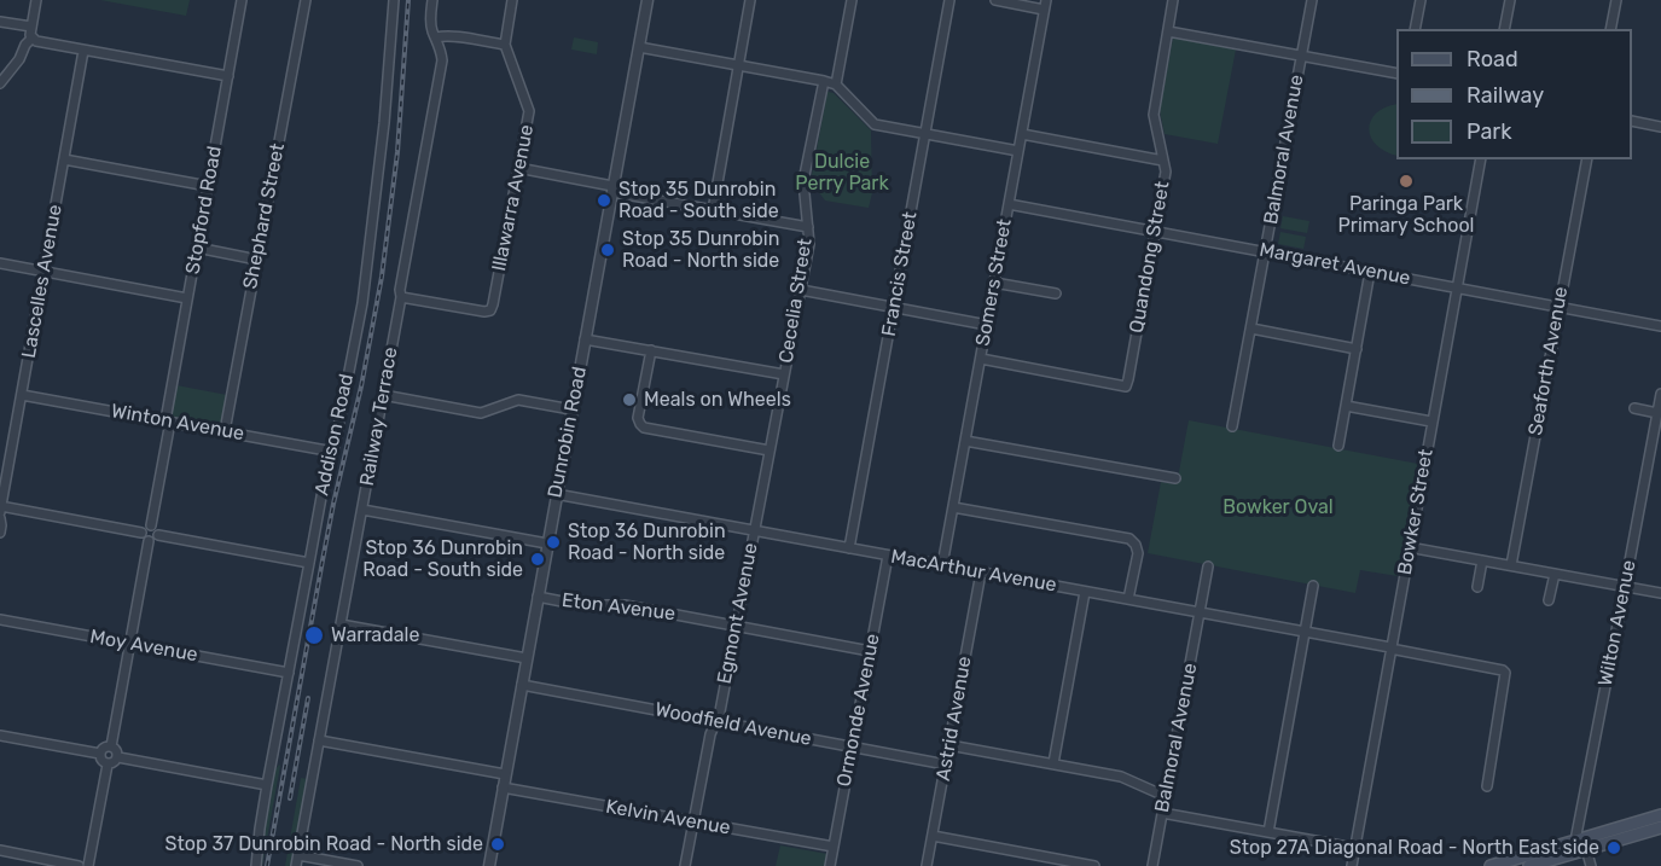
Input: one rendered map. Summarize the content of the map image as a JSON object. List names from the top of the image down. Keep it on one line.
{"streets":{"street":["Balmoral Avenue","Illawarra Avenue","Stopford Road","Shephard Street","Quandong Street","Margaret Avenue","Francis Street","Lascelles Avenue","Somers Street","Cecelia Street","Seaforth Avenue","Railway Terrace","Winton Avenue","Dunrobin Road","Addison Road","Bowker Street","MacArthur Avenue","Eton Avenue","Egmont Avenue","Wilton Avenue","Moy Avenue","Ormonde Avenue","Astrid Avenue","Woodfield Avenue","Kelvin Avenue"]},"crossings":[["Balmoral Avenue","Margaret Avenue"],["Balmoral Avenue","MacArthur Avenue"],["Illawarra Avenue","Railway Terrace"],["Stopford Road","Winton Avenue"],["Shephard Street","Winton Avenue"],["Quandong Street","Margaret Avenue"],["Quandong Street","Somers Street"],["Margaret Avenue","Somers Street"],["Margaret Avenue","Seaforth Avenue"],["Margaret Avenue","Bowker Street"],["Francis Street","MacArthur Avenue"],["Lascelles Avenue","Winton Avenue"],["Somers Street","MacArthur Avenue"],["Cecelia Street","MacArthur Avenue"],["Cecelia Street","Egmont Avenue"],["Winton Avenue","Addison Road"],["Dunrobin Road","MacArthur Avenue"],["Dunrobin Road","Eton Avenue"],["Dunrobin Road","Woodfield Avenue"],["Dunrobin Road","Kelvin Avenue"],["Addison Road","Moy Avenue"],["Bowker Street","MacArthur Avenue"],["MacArthur Avenue","Egmont Avenue"],["MacArthur Avenue","Ormonde Avenue"],["MacArthur Avenue","Astrid Avenue"],["Eton Avenue","Egmont Avenue"],["Eton Avenue","Ormonde Avenue"],["Egmont Avenue","Woodfield Avenue"],["Egmont Avenue","Kelvin Avenue"],["Ormonde Avenue","Woodfield Avenue"],["Ormonde Avenue","Kelvin Avenue"],["Astrid Avenue","Woodfield Avenue"]],"parks":["Dulcie Perry Park","Bowker Oval"],"places":["Paringa Park Primary School","Stop 35 Dunrobin Road - South side","Stop 35 Dunrobin Road - North side","Meals on Wheels","Stop 36 Dunrobin Road - North side","Stop 36 Dunrobin Road - South side","Warradale","Stop 37 Dunrobin Road - North side","Stop 27A Diagonal Road - North East side"],"legend":["Road","Railway","Park"]}
